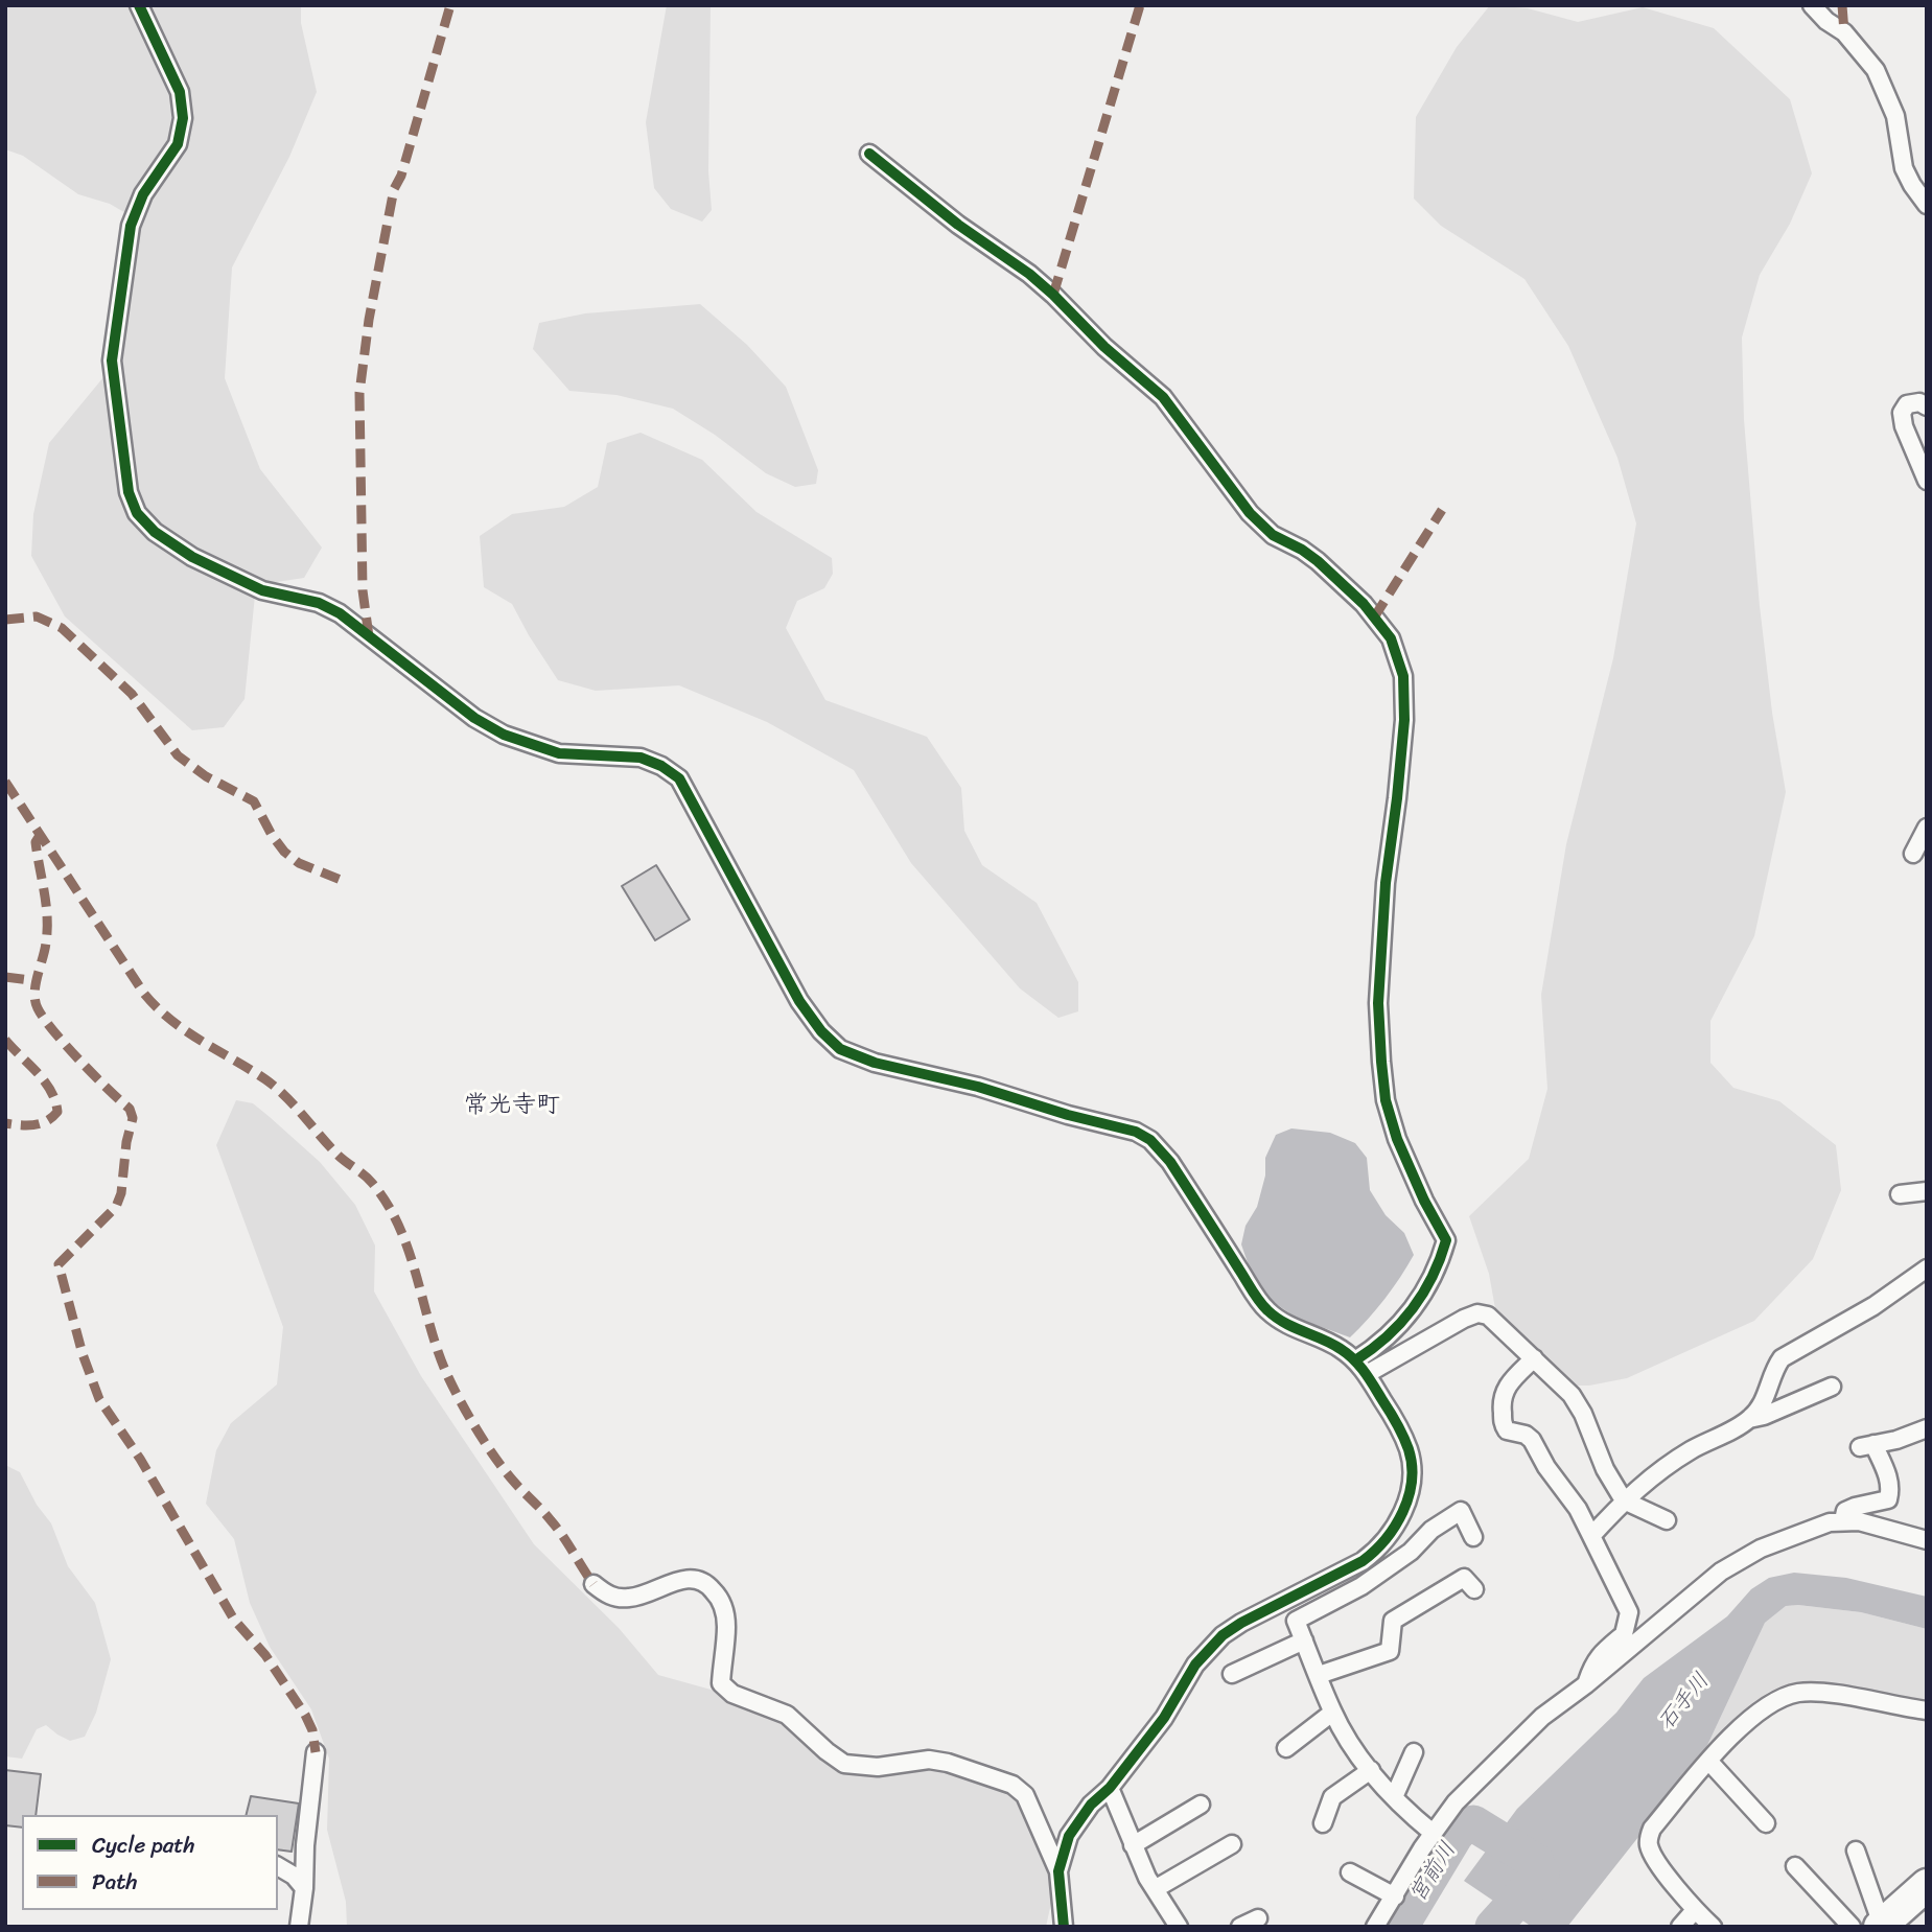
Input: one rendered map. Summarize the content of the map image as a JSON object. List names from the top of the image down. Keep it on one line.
{"districts":["常光寺町"],"water":["石手川","宮前川"],"legend":["Cycle path","Path"]}
